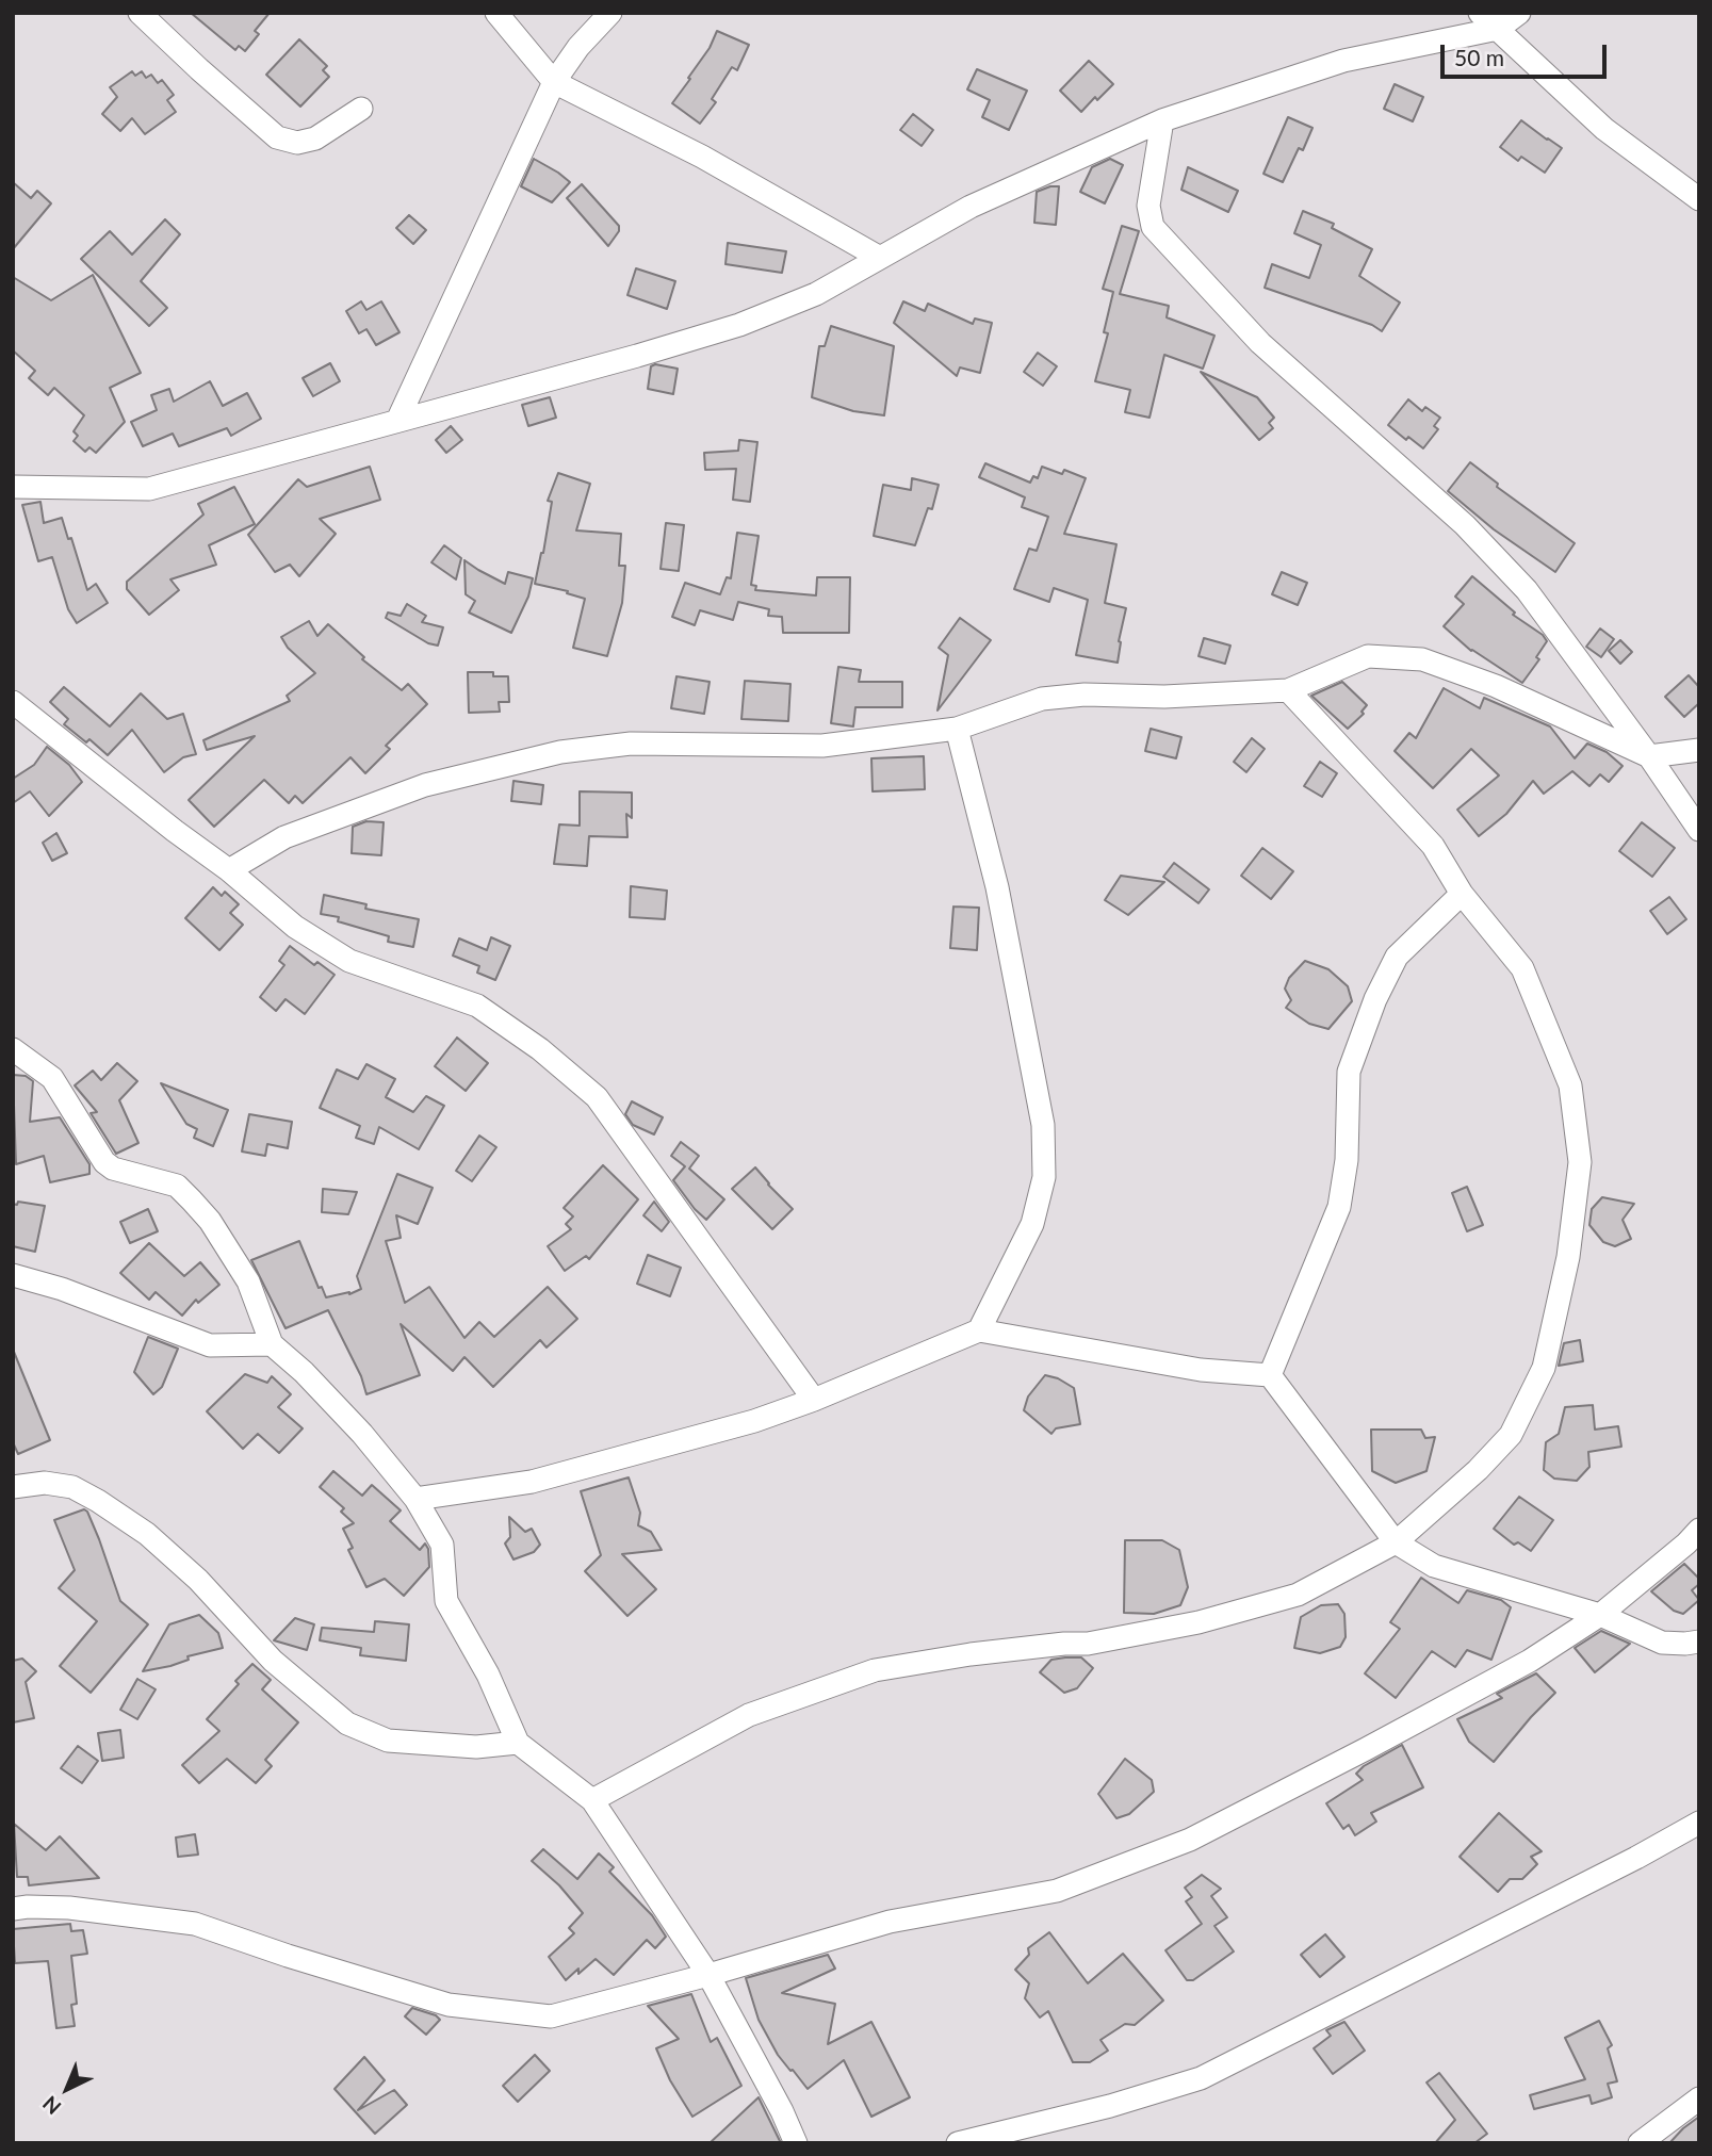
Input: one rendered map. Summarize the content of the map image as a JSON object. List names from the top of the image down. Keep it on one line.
{"scale_bar":"50 m","north":"bottom left"}
